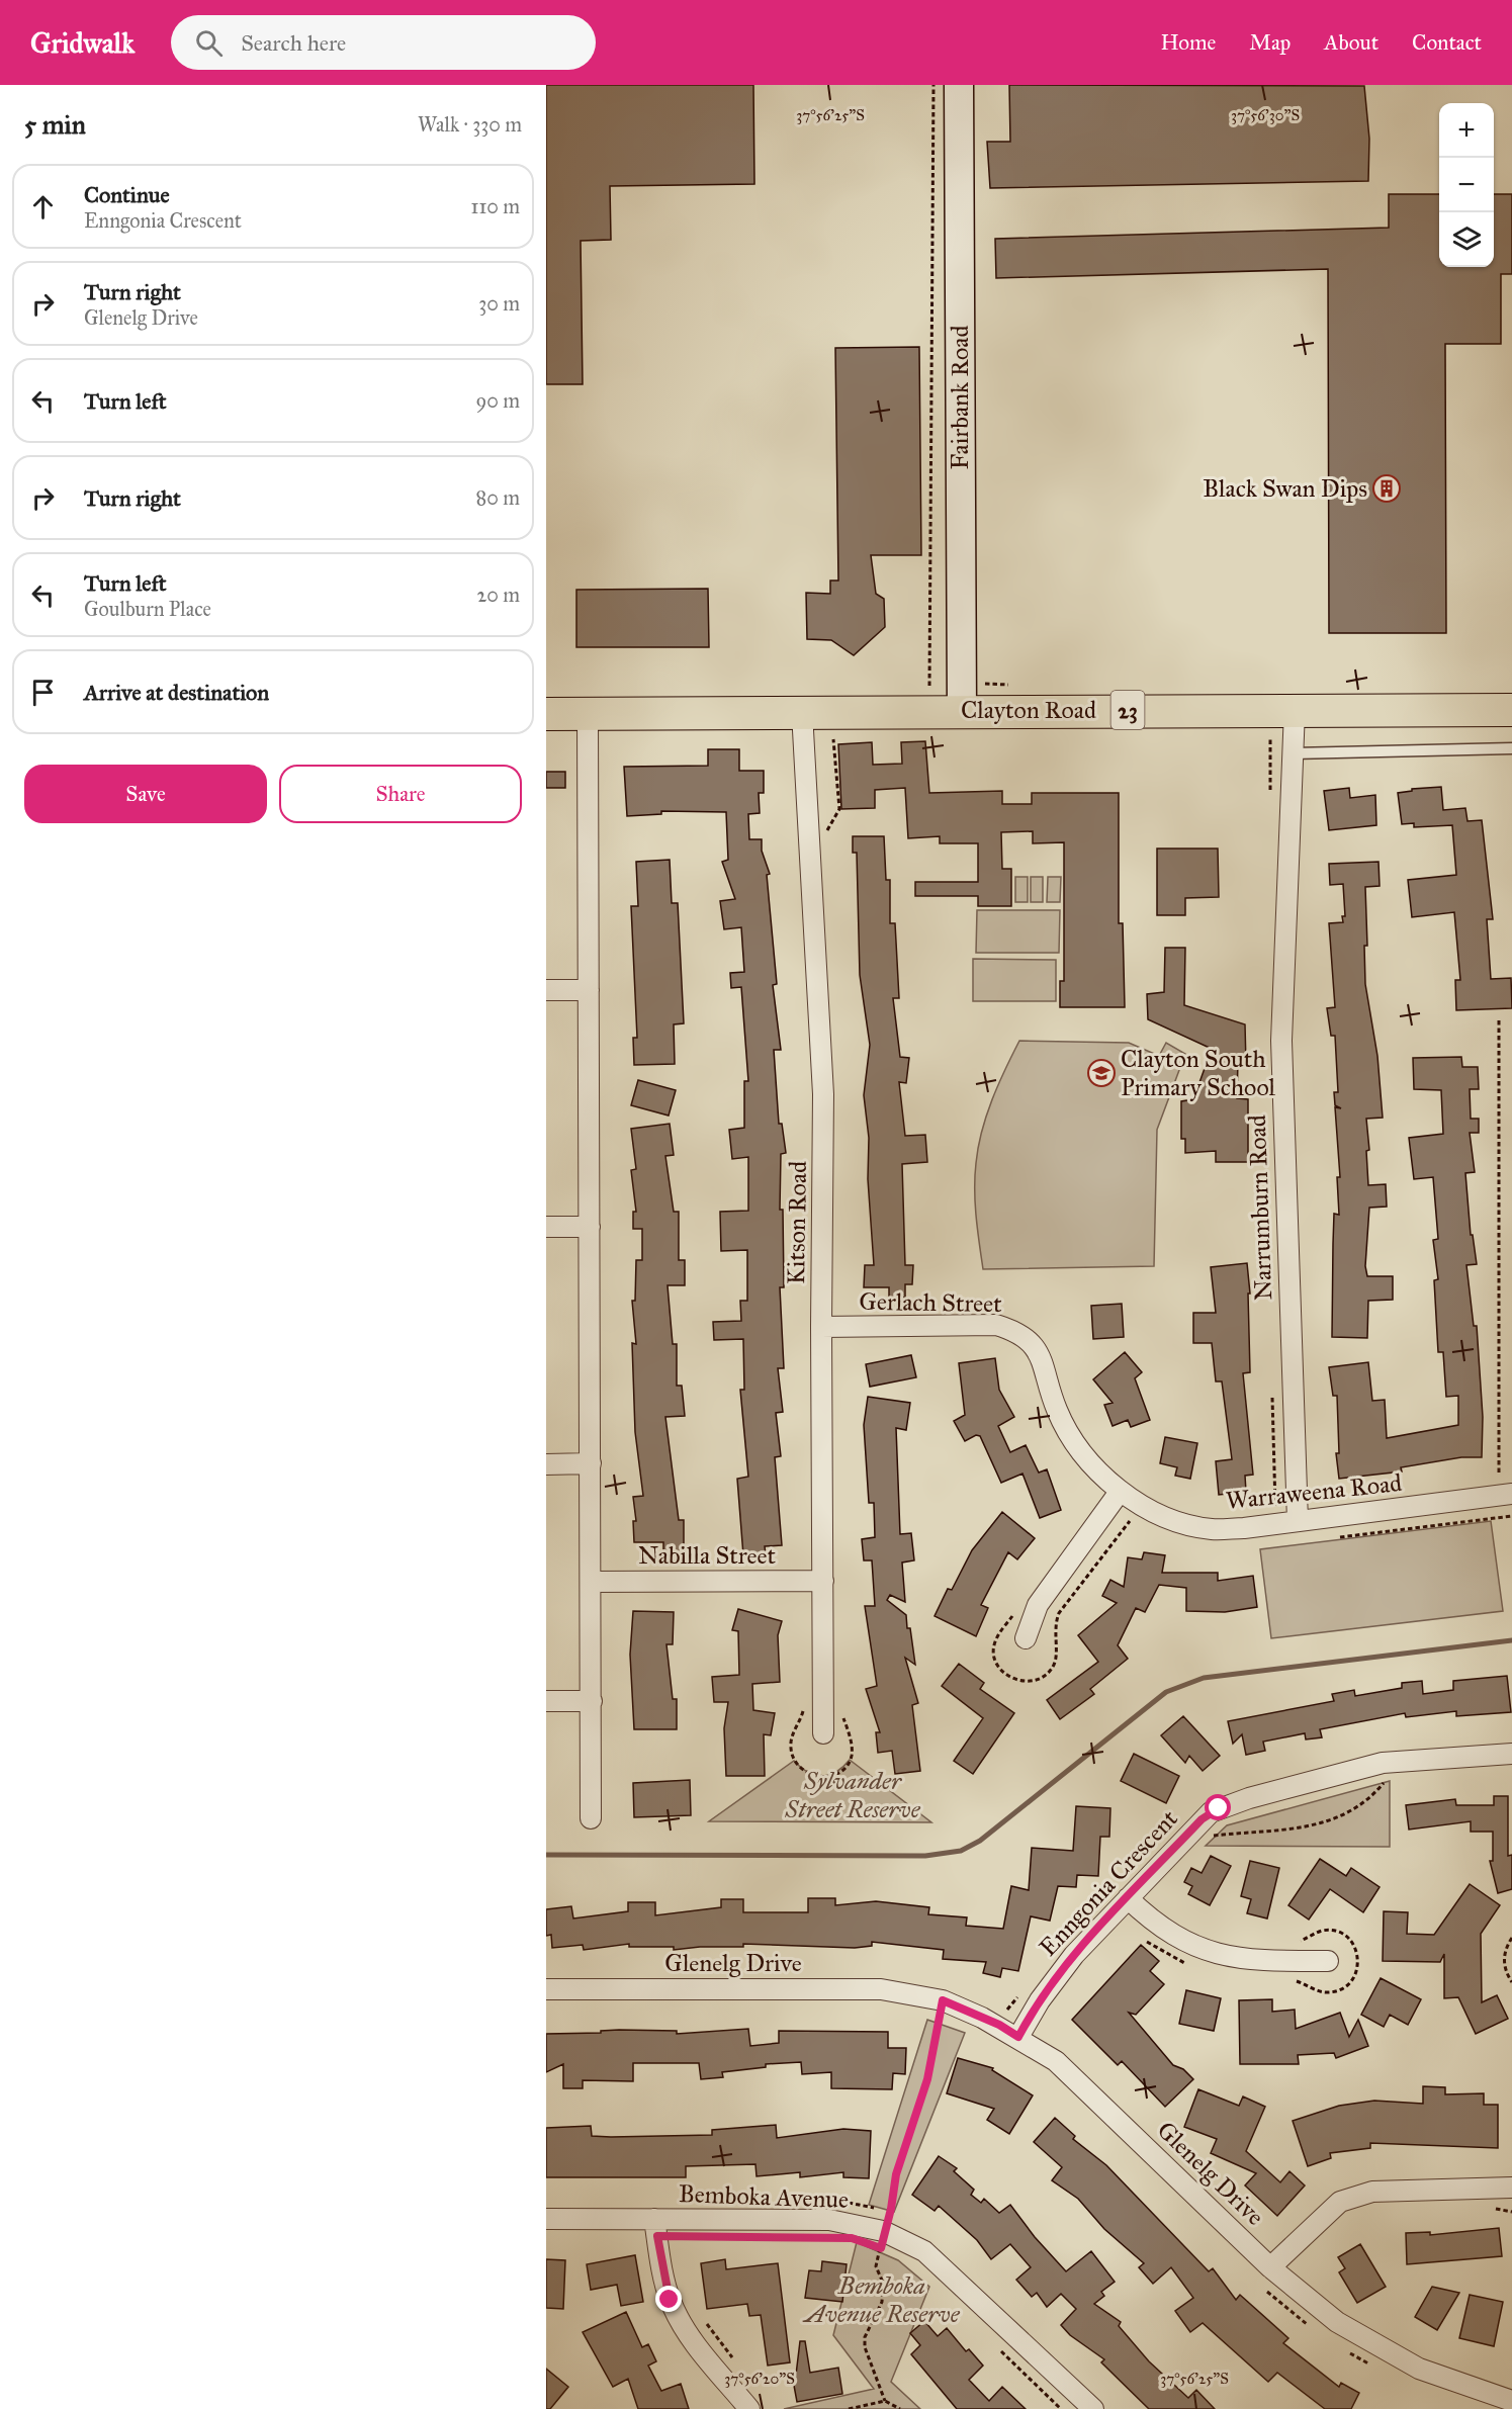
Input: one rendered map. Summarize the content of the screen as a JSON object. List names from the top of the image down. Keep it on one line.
{"streets":{"main road":["Fairbank Road","Clayton Road","23"],"street":["Narrumburn Road","Kitson Road","Gerlach Street","Warraweena Road","Nabilla Street","Enngonia Crescent","Glenelg Drive","Bemboka Avenue"]},"crossings":[["Fairbank Road","Clayton Road"],["Clayton Road","Narrumburn Road"],["Clayton Road","Kitson Road"],["Narrumburn Road","Warraweena Road"],["Kitson Road","Gerlach Street"],["Kitson Road","Nabilla Street"],["Gerlach Street","Warraweena Road"],["Enngonia Crescent","Glenelg Drive"]],"parks":["Sylvander Street Reserve","Bemboka Avenue Reserve"],"places":{"building":["Black Swan Dips"],"school or university":["Clayton South Primary School"]},"page":{"header":"Gridwalk","search":"Search here","nav":["Home","Map","About","Contact"],"heading":["5 min","Walk · 330 m"],"map_buttons":["+","−"],"list":[["Continue","Enngonia Crescent","110 m"],["Turn right","Glenelg Drive","30 m"],["Turn left","90 m"],["Turn right","80 m"],["Turn left","Goulburn Place","20 m"],"Arrive at destination"],"buttons":["Save","Share"]},"coordinates":["37°56'30\"S","37°56'25\"S","37°56'20\"S"]}
